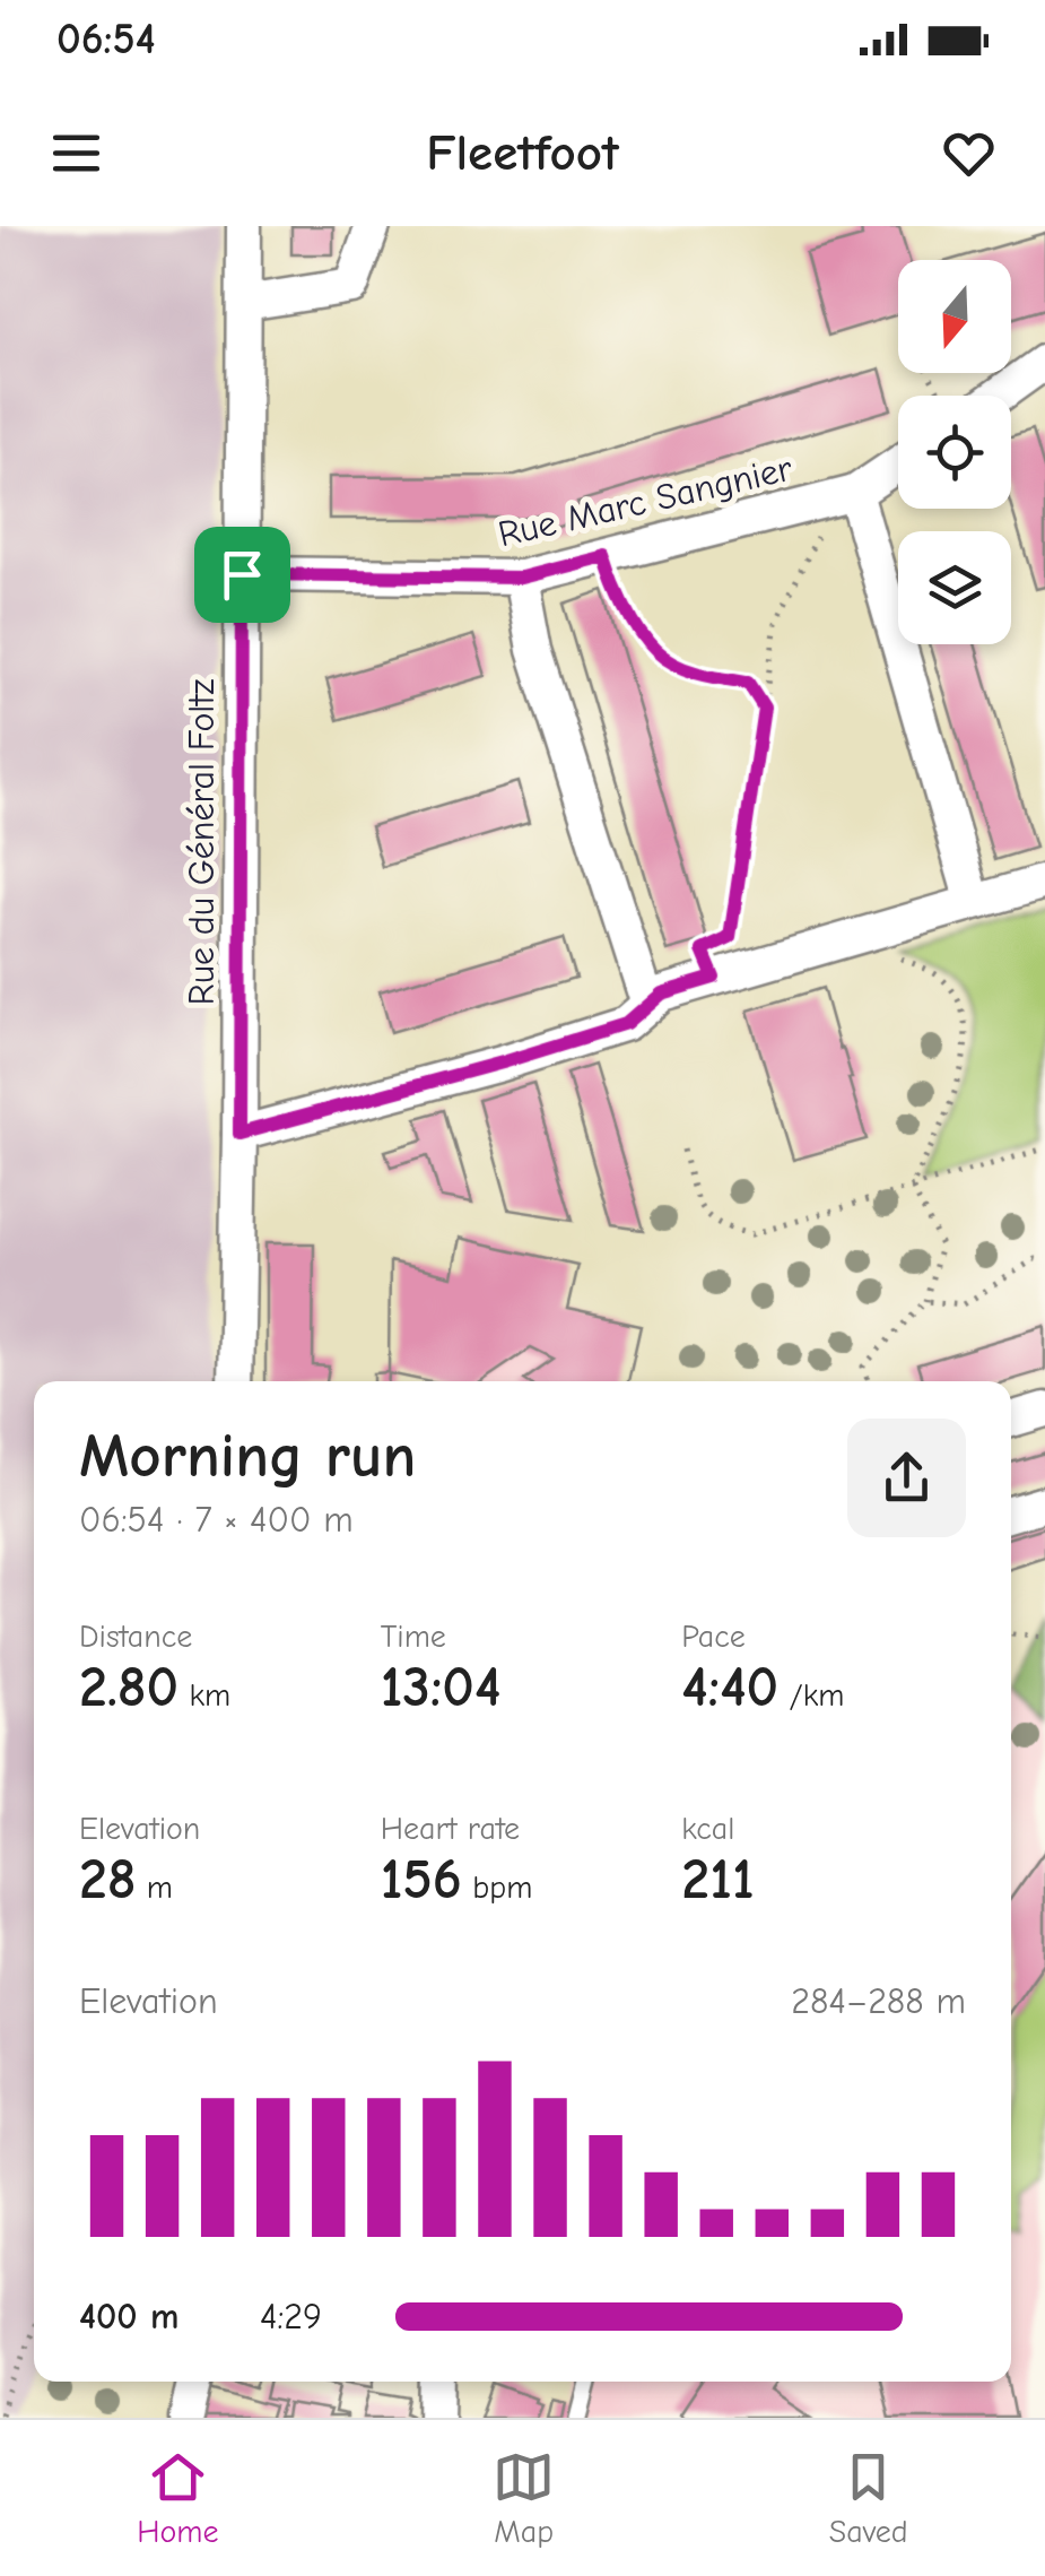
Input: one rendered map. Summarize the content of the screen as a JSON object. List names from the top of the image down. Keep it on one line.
{"streets":{"street":["Rue Marc Sangnier","Rue du Général Foltz"]},"crossings":[["Rue Marc Sangnier","Rue du Général Foltz"]],"north":"bottom","page":{"status":"06:54","header":"Fleetfoot","heading":["Morning run","06:54 · 7 × 400 m"],"stats":[["Distance","2.80 km"],["Time","13:04"],["Pace","4:40 /km"],["Elevation","28 m"],["Heart rate","156 bpm"],["kcal","211"]],"chart":["Elevation","284–288 m"],"list":[{"name":"400 m","note":"4:29"}],"tabs":["Home","Map","Saved"]}}
